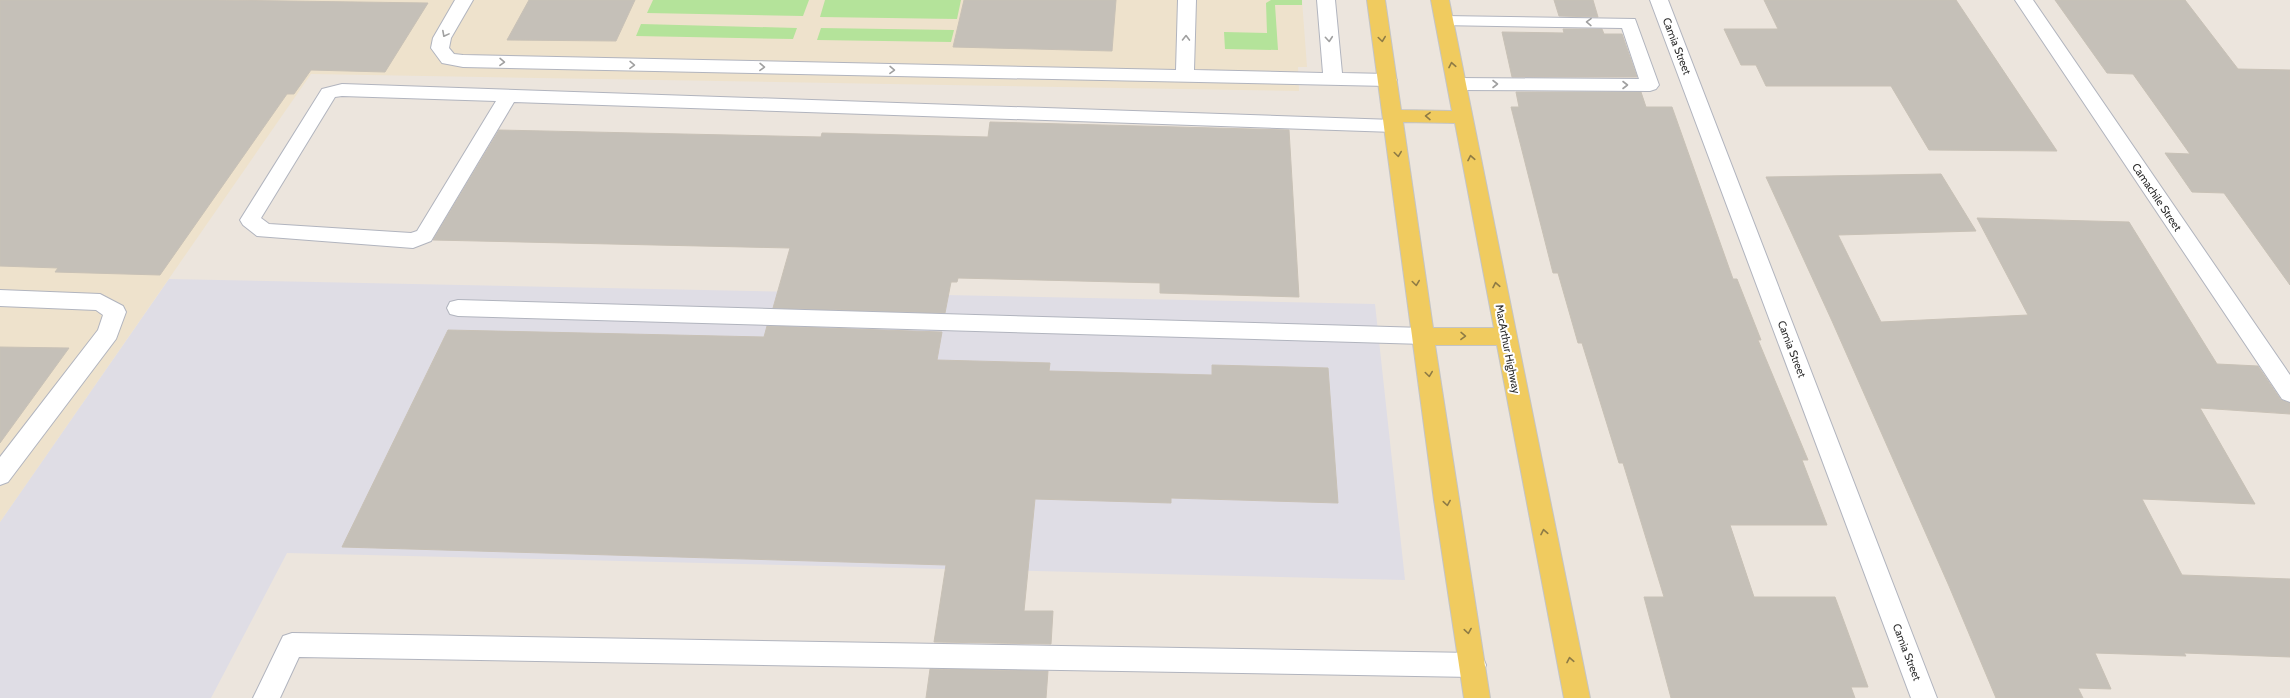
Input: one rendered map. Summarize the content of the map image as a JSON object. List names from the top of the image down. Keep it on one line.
{"streets":{"main road":["MacArthur Highway"],"street":["Camia Street","Camachile Street"]}}
